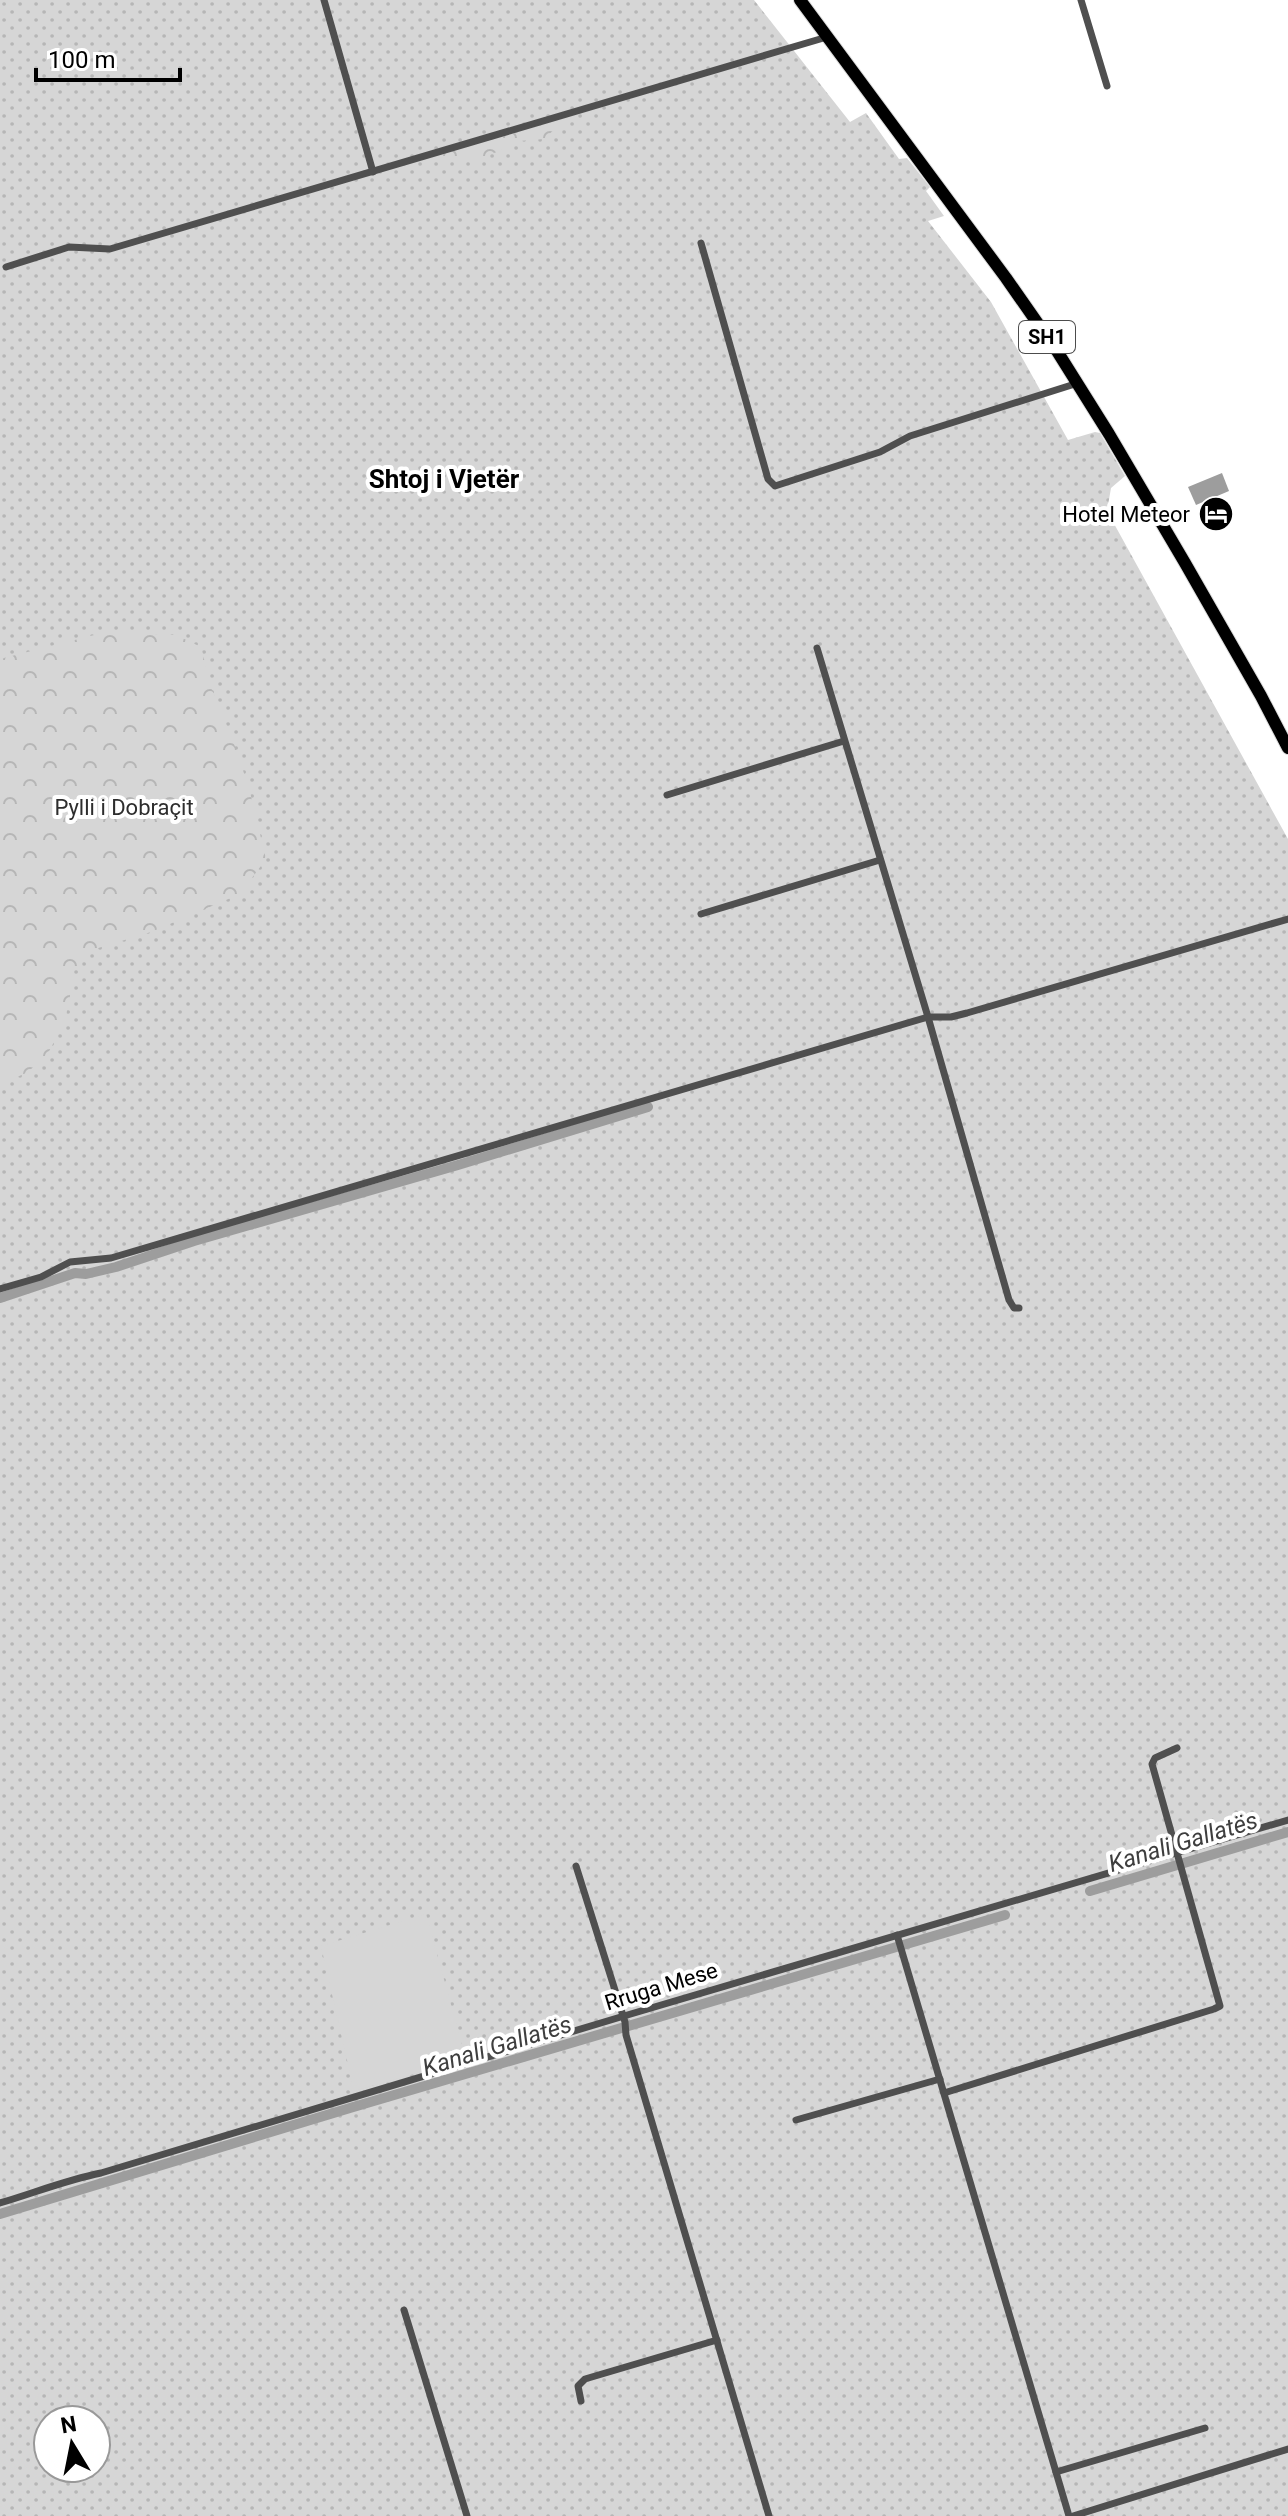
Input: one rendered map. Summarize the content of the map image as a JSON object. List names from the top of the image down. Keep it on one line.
{"streets":{"main road":["SH1"],"street":["Rruga Mese"]},"districts":["Shtoj i Vjetër"],"water":["Kanali Gallatës"],"parks":["Pylli i Dobraçit"],"places":{"hotel":["Hotel Meteor"]},"scale_bar":"100 m","north":"top"}
